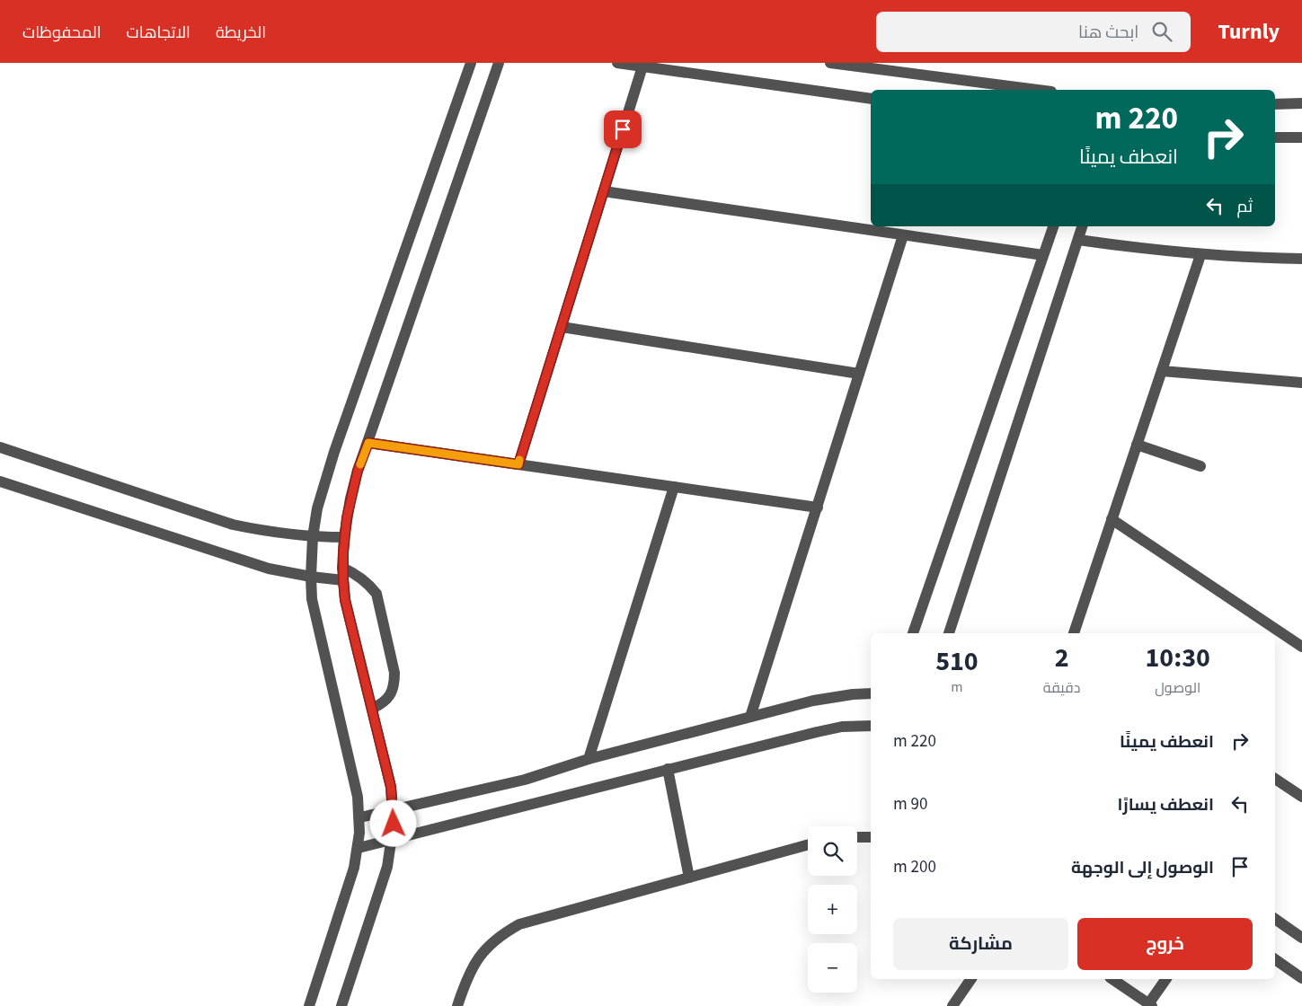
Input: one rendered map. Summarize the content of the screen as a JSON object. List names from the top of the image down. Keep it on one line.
{"page":{"header":"Turnly","search":"ابحث هنا","nav":["الخريطة","الاتجاهات","المحفوظات"],"turn":["220 m","انعطف يمينًا"],"then":"ثم","eta":["10:30","الوصول","2","دقيقة","510","m"],"list":[{"name":"انعطف يمينًا","value":"220 m"},{"name":"انعطف يسارًا","value":"90 m"},{"name":"الوصول إلى الوجهة","value":"200 m"}],"map_buttons":["+","−"],"buttons":["خروج","مشاركة"]}}
